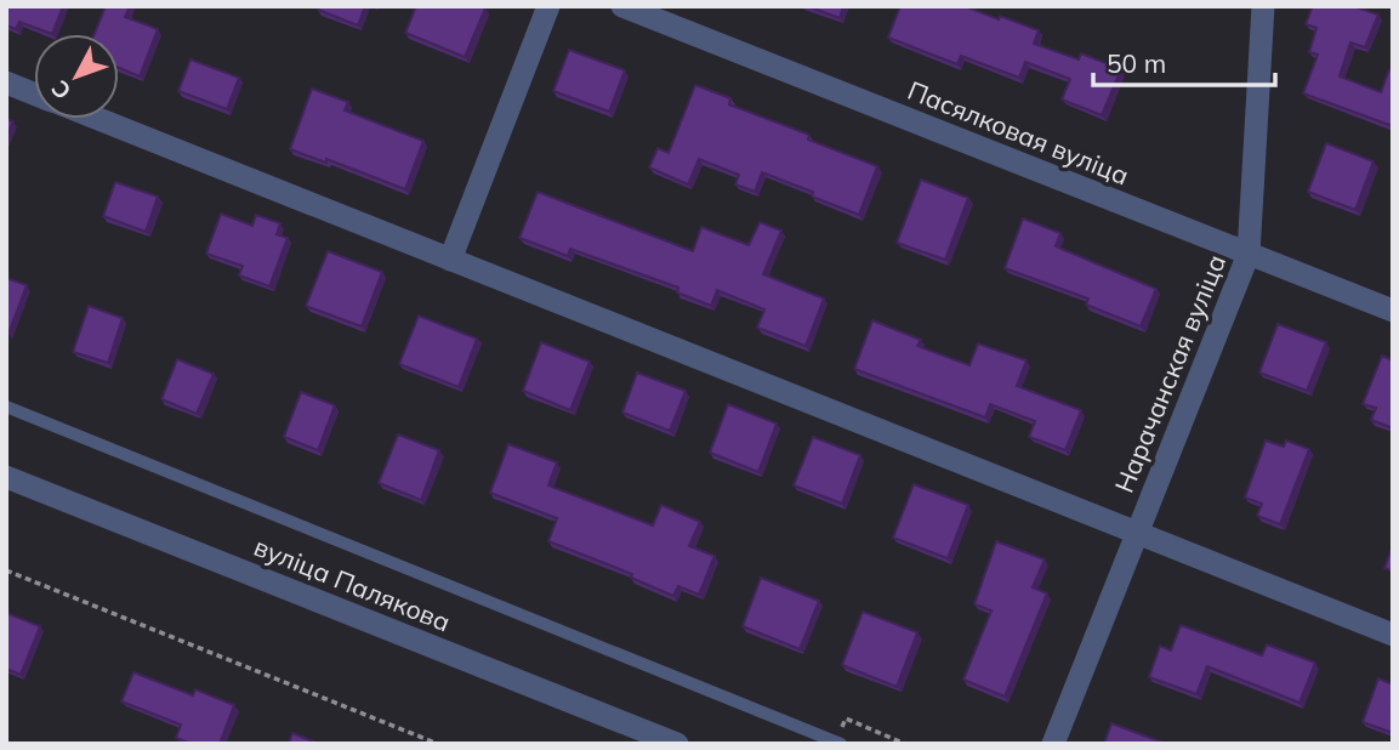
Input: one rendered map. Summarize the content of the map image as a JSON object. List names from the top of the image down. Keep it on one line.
{"streets":{"street":["Пасялковая вуліца","Нарачанская вуліца","вуліца Палякова"]},"crossings":[["Пасялковая вуліца","Нарачанская вуліца"]],"scale_bar":"50 m","north":"bottom left"}
